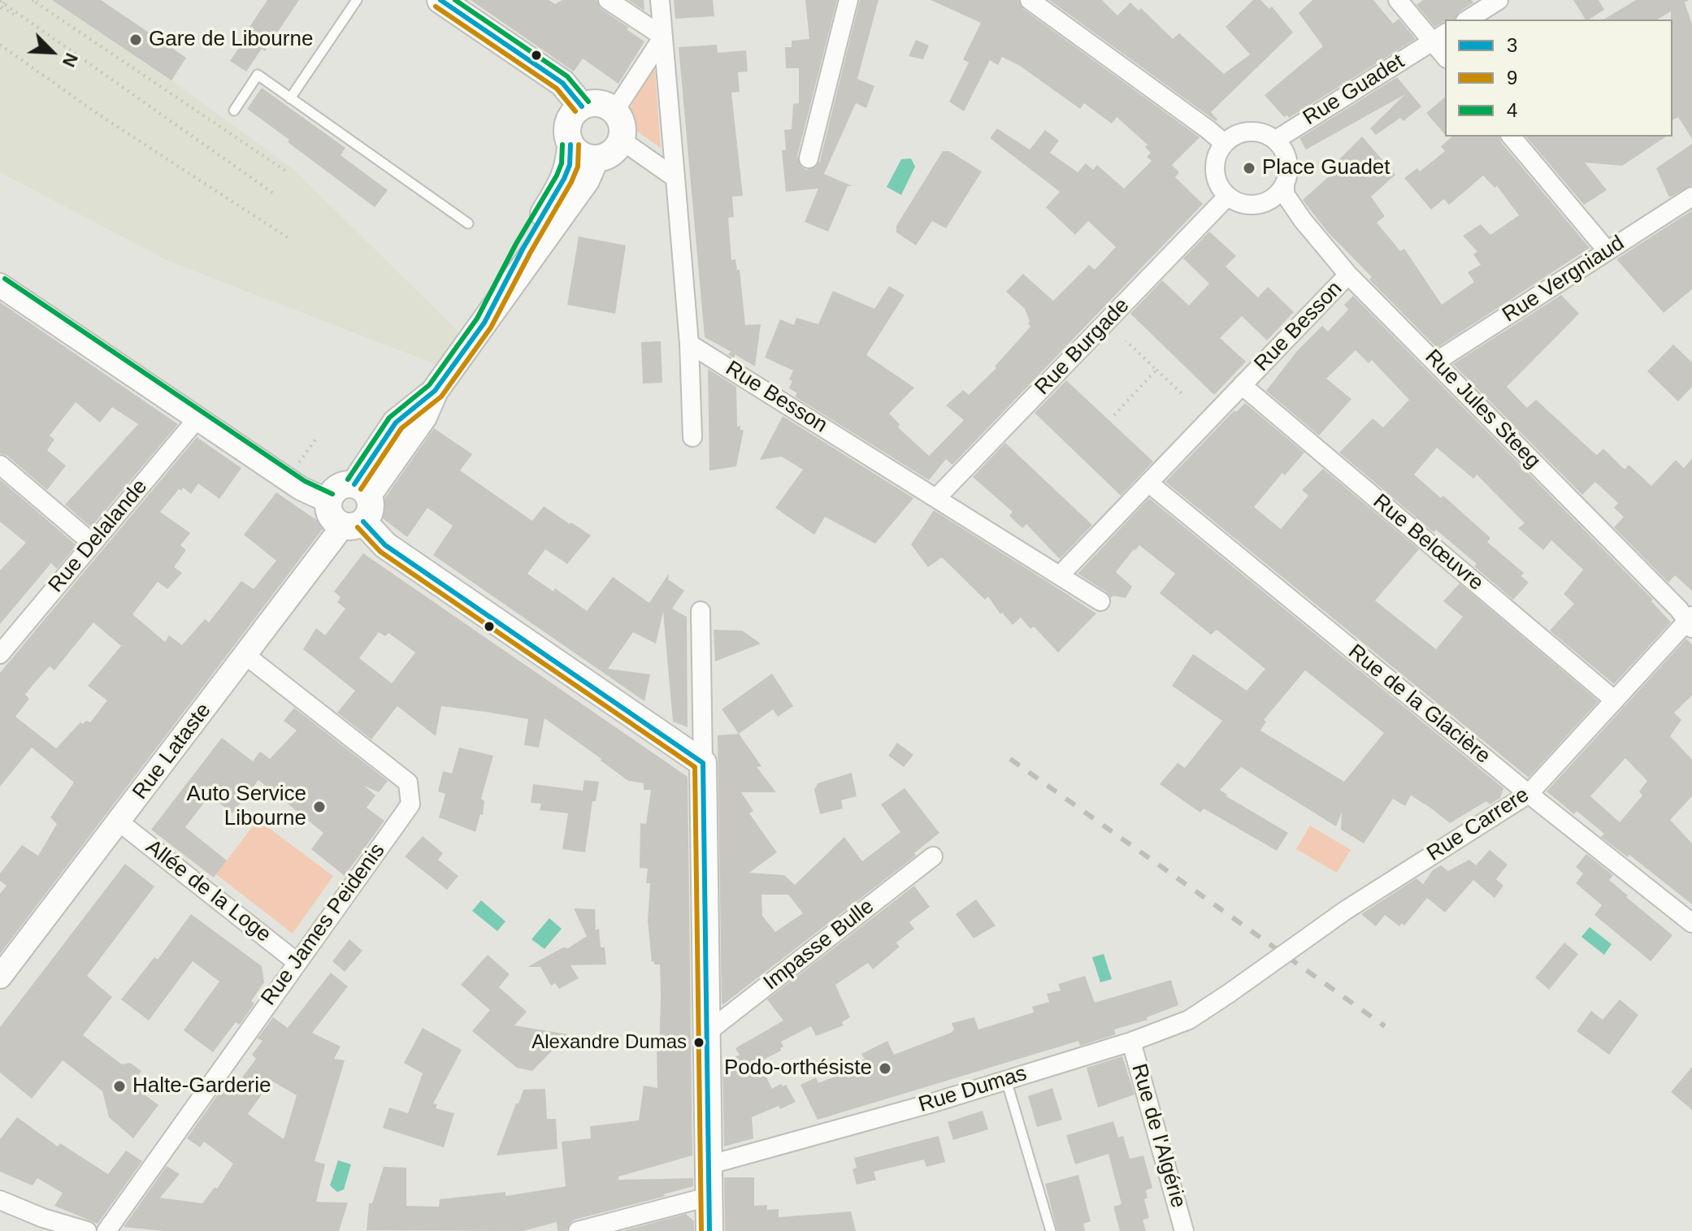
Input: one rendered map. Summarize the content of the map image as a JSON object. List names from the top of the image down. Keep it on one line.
{"streets":{"main road":["Rue Lataste"],"street":["Rue Guadet","Rue Vergniaud","Rue Besson","Rue Burgade","Rue Jules Steeg","Rue Delalande","Rue Belœuvre","Rue de la Glacière","Rue Carrere","Allée de la Loge","Rue James Peidenis","Impasse Bulle","Rue Dumas","Rue de l'Algérie"]},"crossings":[["Rue Guadet","Rue Burgade"],["Rue Guadet","Rue Jules Steeg"],["Rue Vergniaud","Rue Jules Steeg"],["Rue Besson","Rue Burgade"],["Rue Besson","Rue Jules Steeg"],["Rue Besson","Rue Belœuvre"],["Rue Besson","Rue de la Glacière"],["Rue Burgade","Rue Jules Steeg"],["Rue Jules Steeg","Rue Carrere"],["Rue Belœuvre","Rue Carrere"],["Rue de la Glacière","Rue Carrere"],["Rue Lataste","Allée de la Loge"],["Rue Lataste","Rue James Peidenis"],["Rue Carrere","Rue Dumas"],["Allée de la Loge","Rue James Peidenis"],["Rue Dumas","Rue de l'Algérie"]],"places":["Gare de Libourne","Place Guadet","Auto Service Libourne","Alexandre Dumas","Podo-orthésiste","Halte-Garderie"],"lines":["transit line 3","transit line 4","transit line 9"],"legend":["3","9","4"],"north":"bottom right"}
